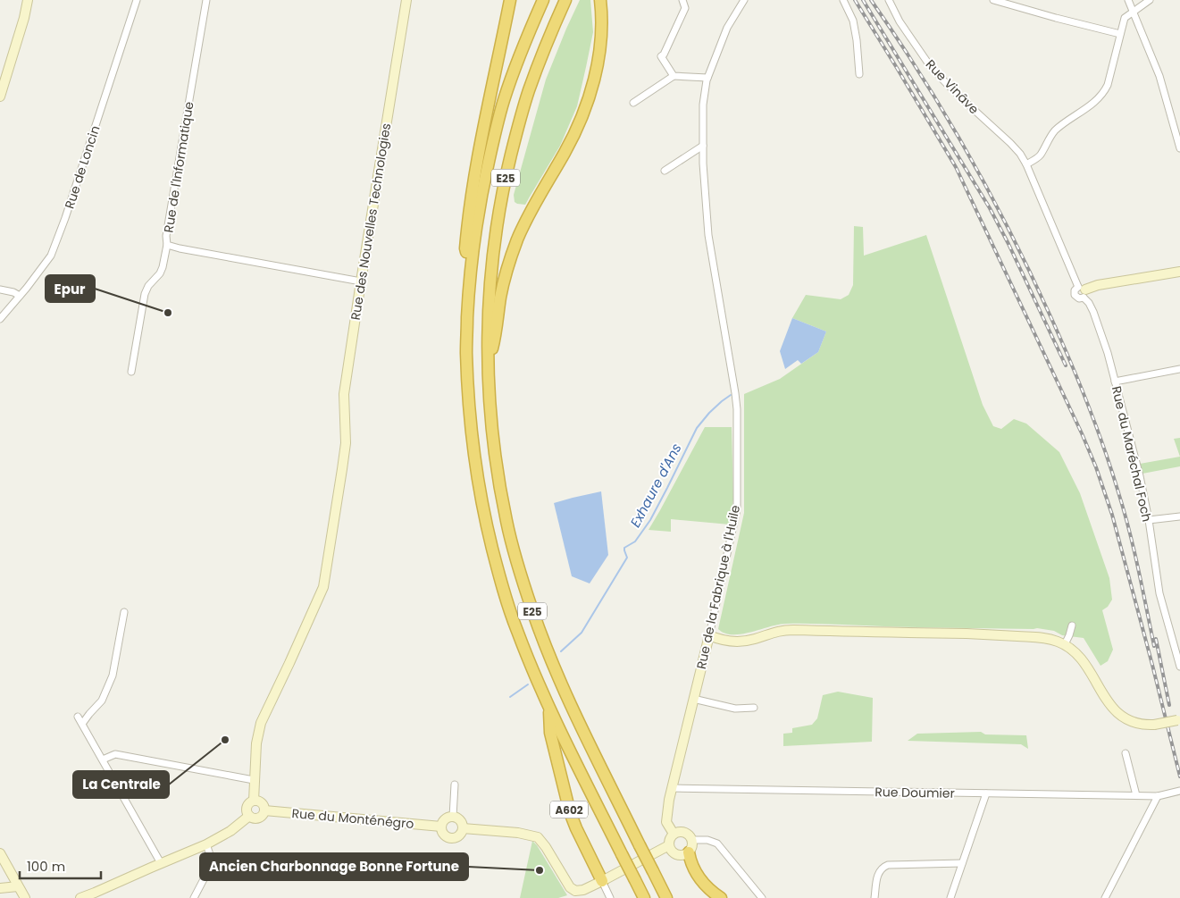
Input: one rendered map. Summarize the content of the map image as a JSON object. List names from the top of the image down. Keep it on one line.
{"streets":{"highway":["E25","A602"],"street":["Rue Vinâve","Rue de Loncin","Rue de l'Informatique","Rue des Nouvelles Technologies","Rue du Maréchal Foch","Rue de la Fabrique à l'Huile","Rue Doumier","Rue du Monténégro"]},"crossings":[["Rue Vinâve","Rue du Maréchal Foch"],["Rue de l'Informatique","Rue des Nouvelles Technologies"],["E25","A602"],["Rue des Nouvelles Technologies","Rue du Monténégro"],["Rue de la Fabrique à l'Huile","Rue Doumier"],["A602","Rue du Monténégro"]],"water":["Exhaure d'Ans"],"places":["Epur","La Centrale","Ancien Charbonnage Bonne Fortune"],"scale_bar":"100 m"}
